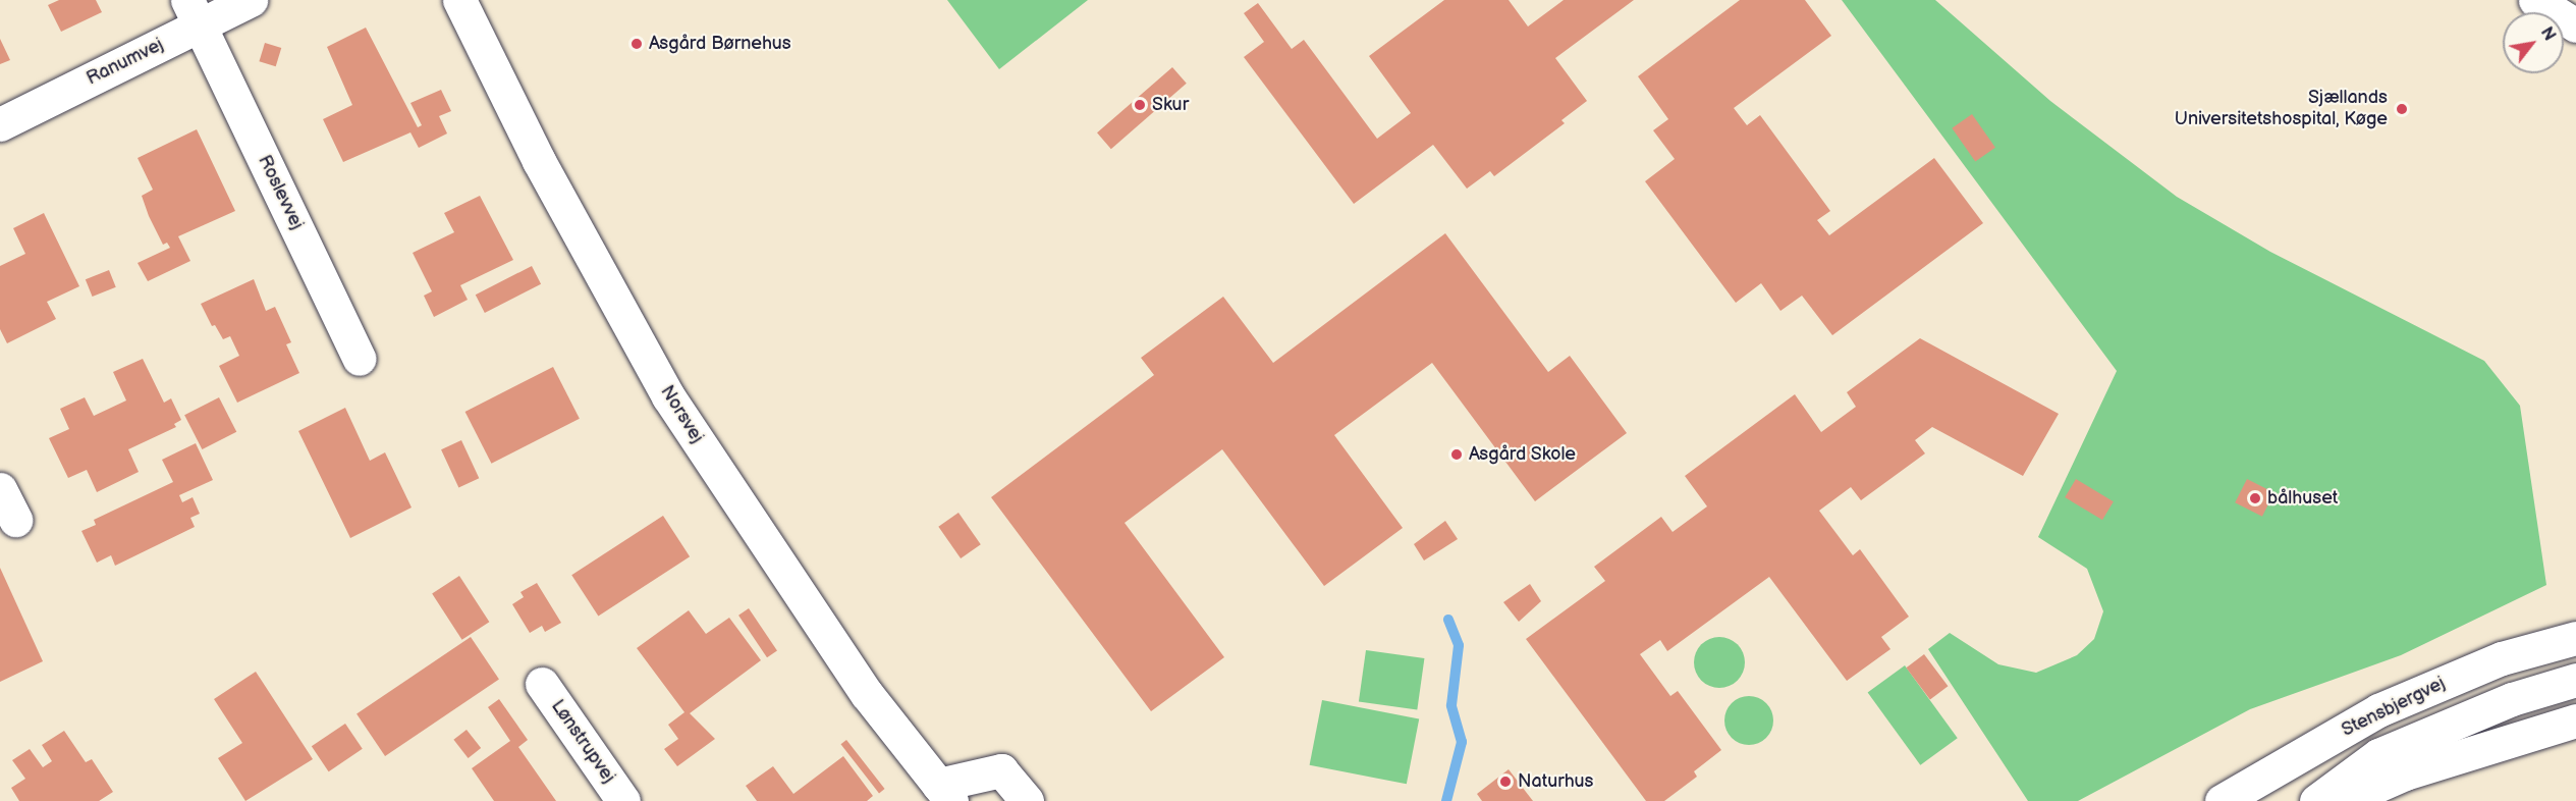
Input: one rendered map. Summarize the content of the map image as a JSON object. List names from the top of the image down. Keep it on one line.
{"streets":{"street":["Ranumvej","Roslevvej","Norsvej","Stensbjergvej","Lønstrupvej"]},"crossings":[["Ranumvej","Roslevvej"]],"places":["Asgård Børnehus","Skur","Sjællands Universitetshospital, Køge","Asgård Skole","bålhuset","Naturhus"],"north":"top right"}
